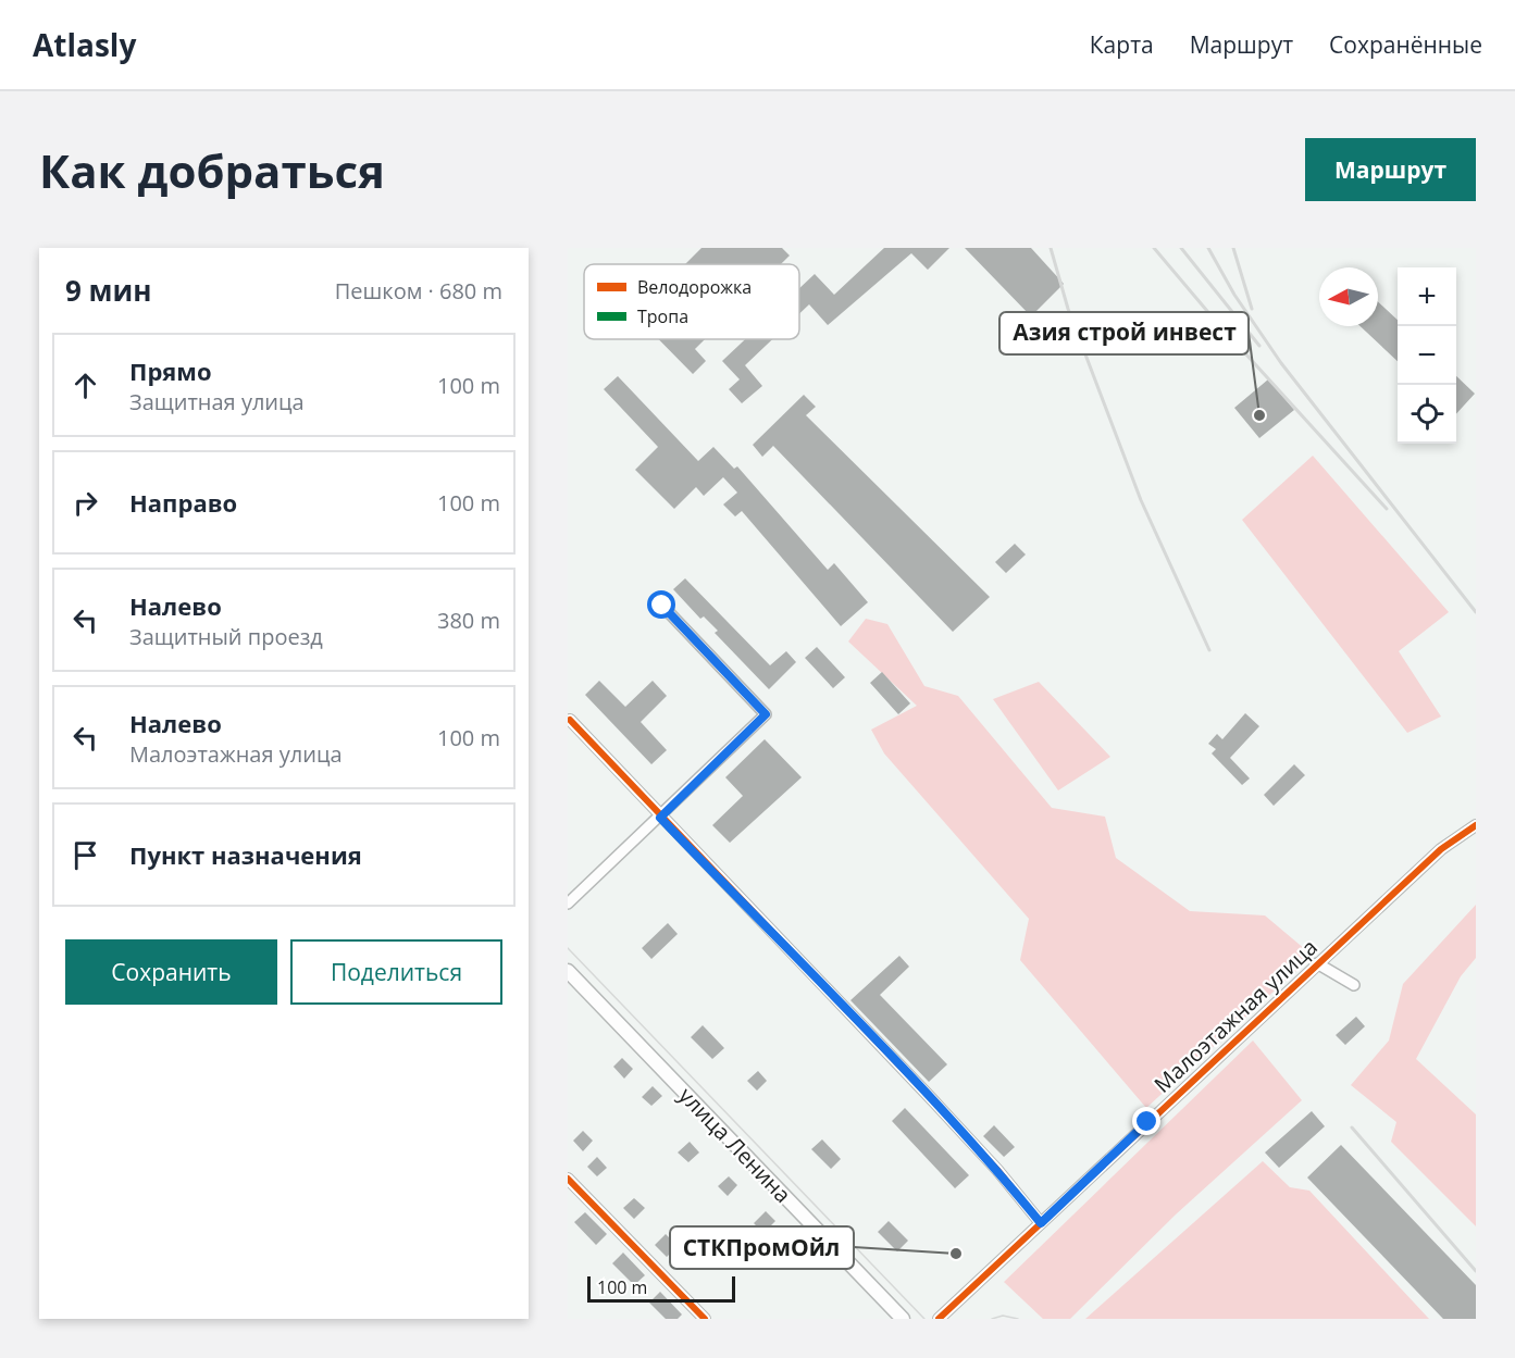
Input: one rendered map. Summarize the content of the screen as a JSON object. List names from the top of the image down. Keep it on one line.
{"streets":{"main road":["улица Ленина"],"street":["Малоэтажная улица"]},"places":["Азия строй инвест","СТКПромОйл"],"legend":["Велодорожка","Тропа"],"scale_bar":"100 m","north":"left","page":{"header":"Atlasly","nav":["Карта","Маршрут","Сохранённые"],"buttons":["Маршрут",["Сохранить","Поделиться"]],"title":"Как добраться","heading":["9 мин","Пешком · 680 m"],"map_buttons":["+","−"],"list":[["Прямо","Защитная улица","100 m"],["Направо","100 m"],["Налево","Защитный проезд","380 m"],["Налево","Малоэтажная улица","100 m"],"Пункт назначения"],"scale":"100 m"}}
